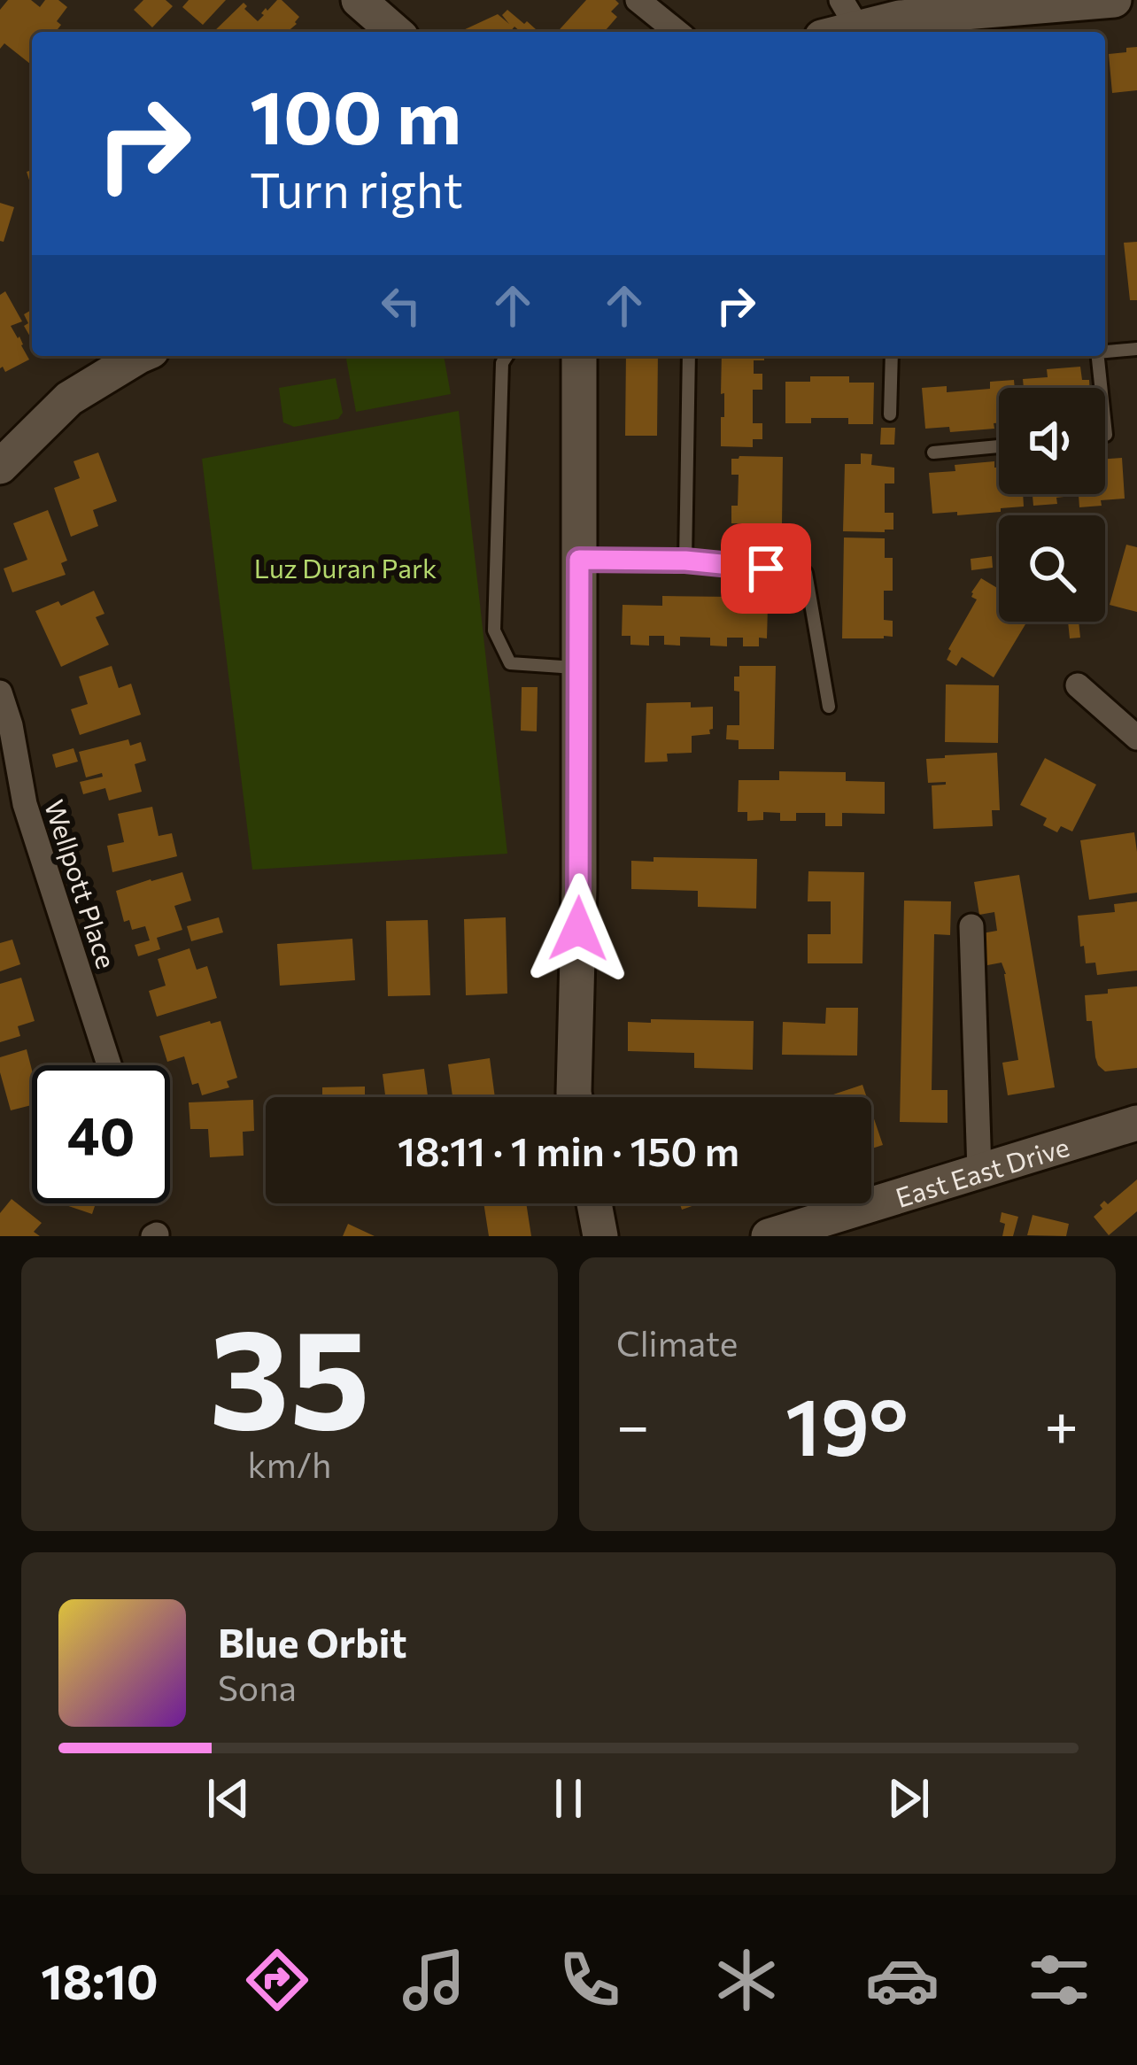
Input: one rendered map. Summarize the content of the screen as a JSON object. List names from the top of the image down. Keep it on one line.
{"streets":{"street":["Wellpott Place","East East Drive"]},"parks":["Luz Duran Park"],"page":{"turn":["100 m","Turn right"],"limit":"40","trip":"18:11 · 1 min · 150 m","tile":[["35","km/h"],"Climate"],"heat":["−","19°","+"],"song":["Blue Orbit","Sona"],"tabs":"18:10"}}
